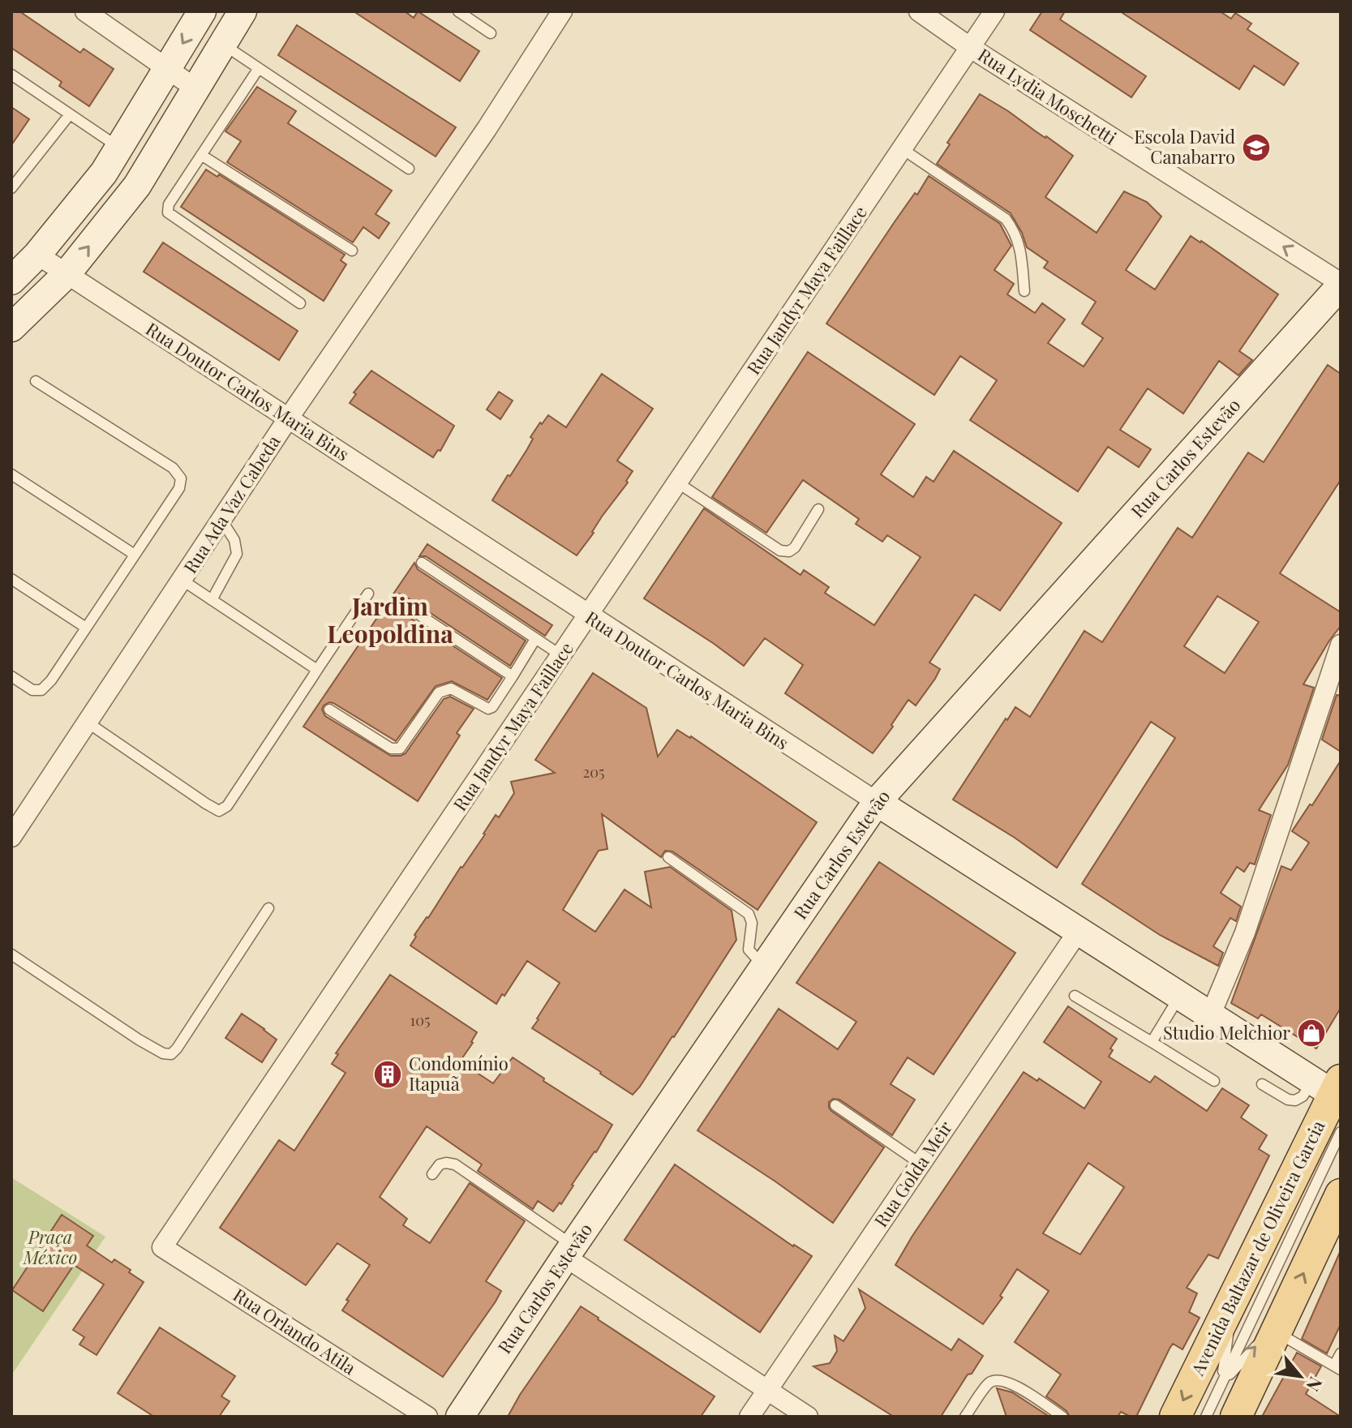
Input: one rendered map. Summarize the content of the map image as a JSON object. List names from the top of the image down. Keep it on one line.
{"streets":{"main road":["Avenida Baltazar de Oliveira Garcia"],"street":["Rua Lydia Moschetti","Rua Jandyr Maya Faillace","Rua Doutor Carlos Maria Bins","Rua Carlos Estevão","Rua Ada Vaz Cabeda","Rua Golda Meir","Rua Orlando Atila"]},"crossings":[["Rua Lydia Moschetti","Rua Jandyr Maya Faillace"],["Rua Lydia Moschetti","Rua Carlos Estevão"],["Rua Jandyr Maya Faillace","Rua Doutor Carlos Maria Bins"],["Rua Jandyr Maya Faillace","Rua Orlando Atila"],["Rua Doutor Carlos Maria Bins","Rua Carlos Estevão"],["Rua Doutor Carlos Maria Bins","Rua Ada Vaz Cabeda"],["Rua Doutor Carlos Maria Bins","Rua Golda Meir"],["Rua Doutor Carlos Maria Bins","Avenida Baltazar de Oliveira Garcia"]],"one_way":["Rua Lydia Moschetti"],"districts":["Jardim Leopoldina"],"parks":["Praça México"],"places":{"school or university":["Escola David Canabarro"],"shop":["Studio Melchior"],"building":["Condomínio Itapuã"]},"house_numbers":["205","105"],"north":"bottom right"}
